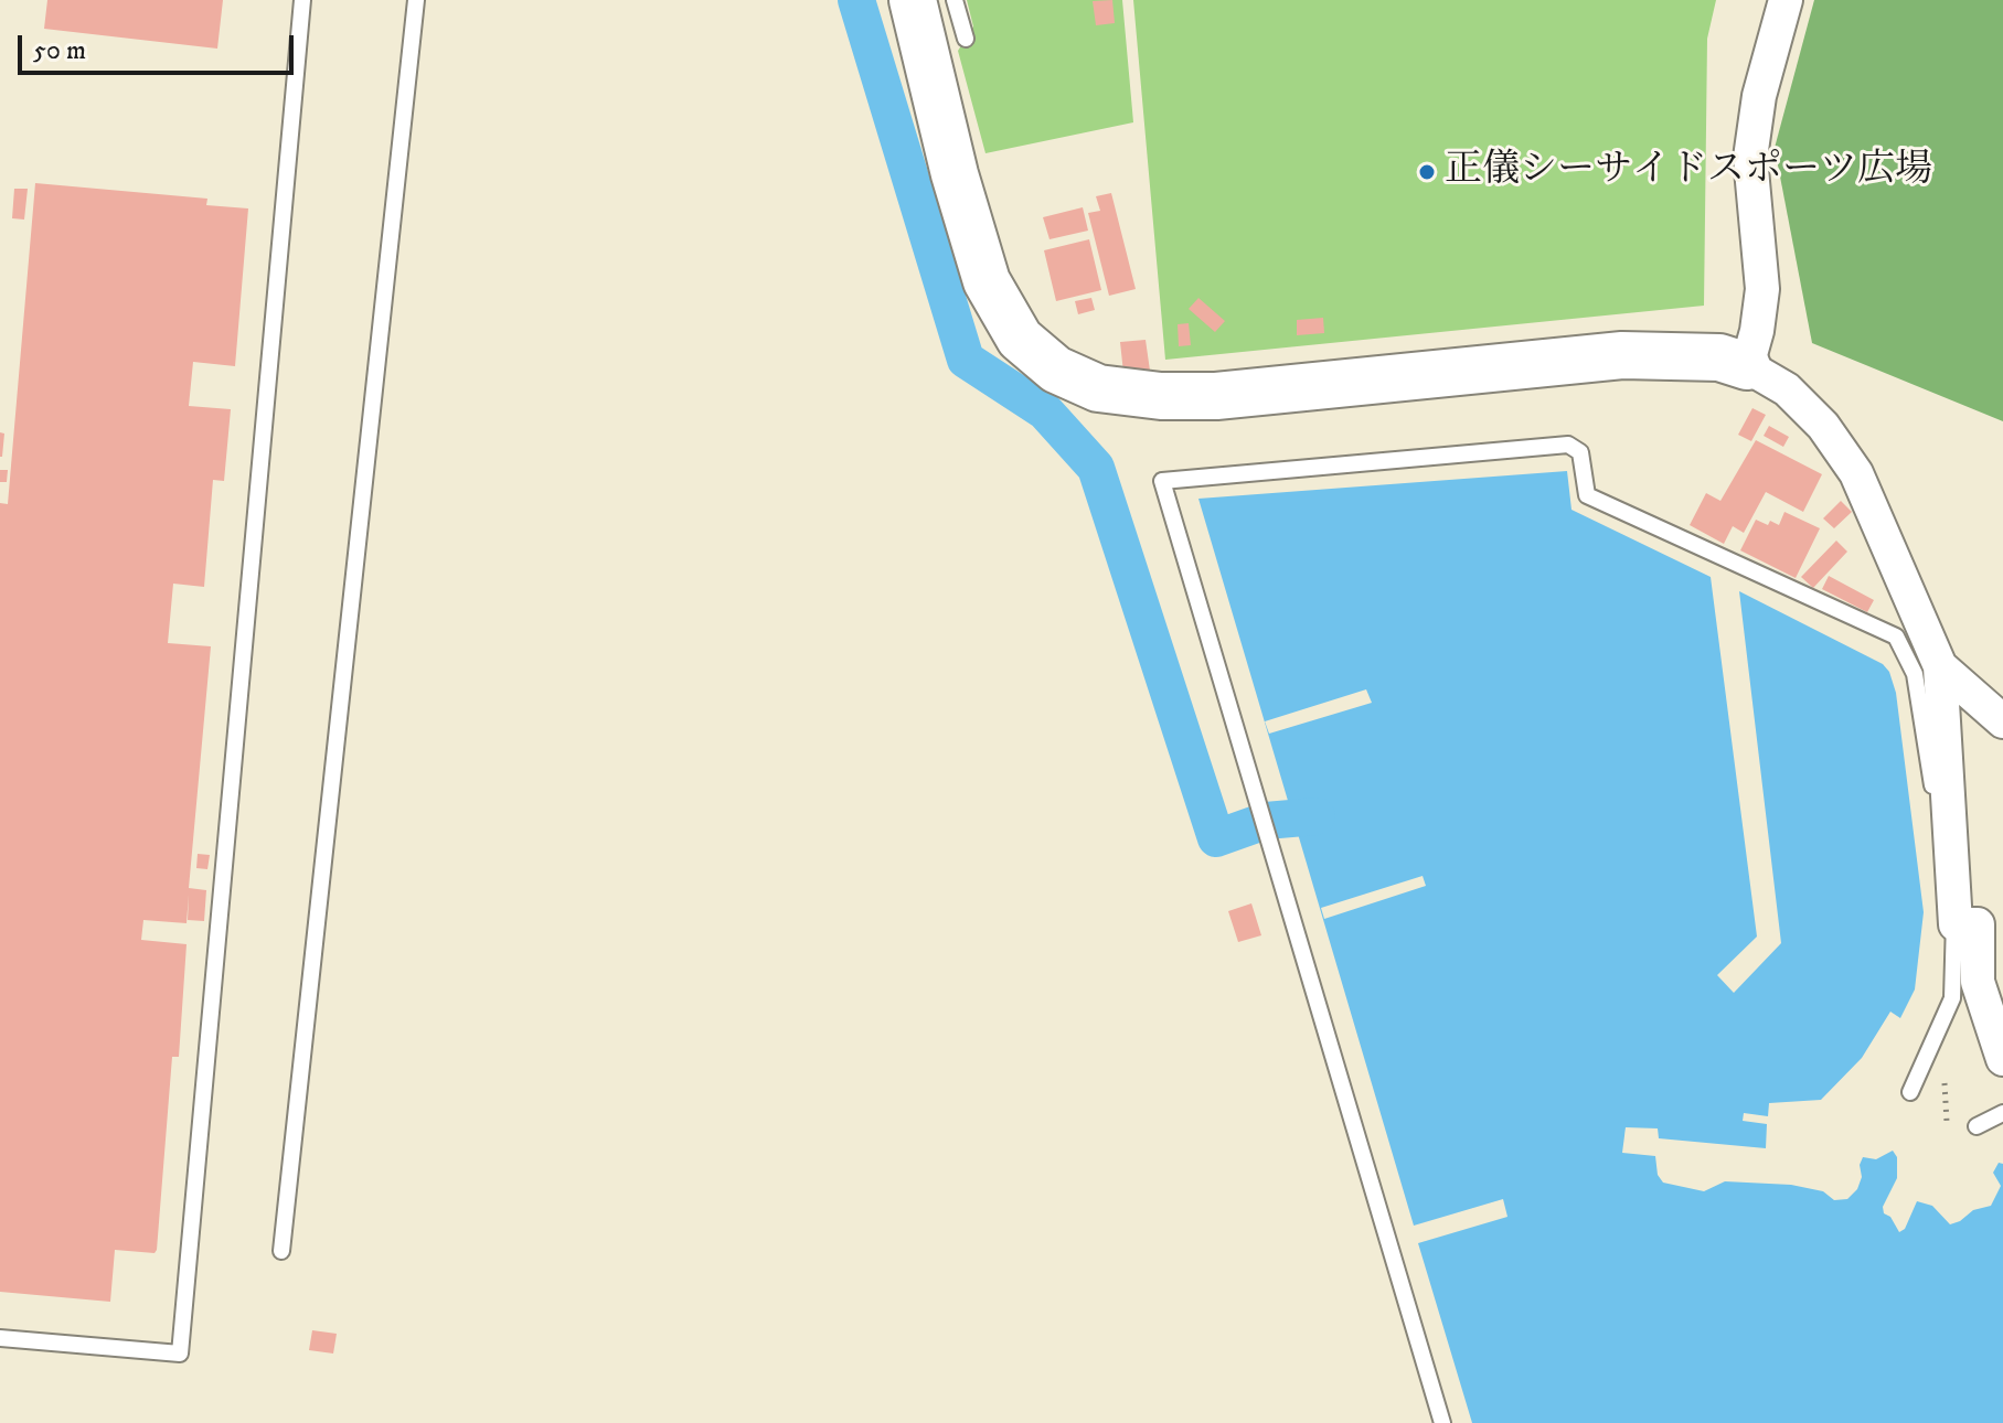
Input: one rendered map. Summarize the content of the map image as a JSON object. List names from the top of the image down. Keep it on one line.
{"places":["正儀シーサイドスポーツ広場"],"scale_bar":"50 m"}
